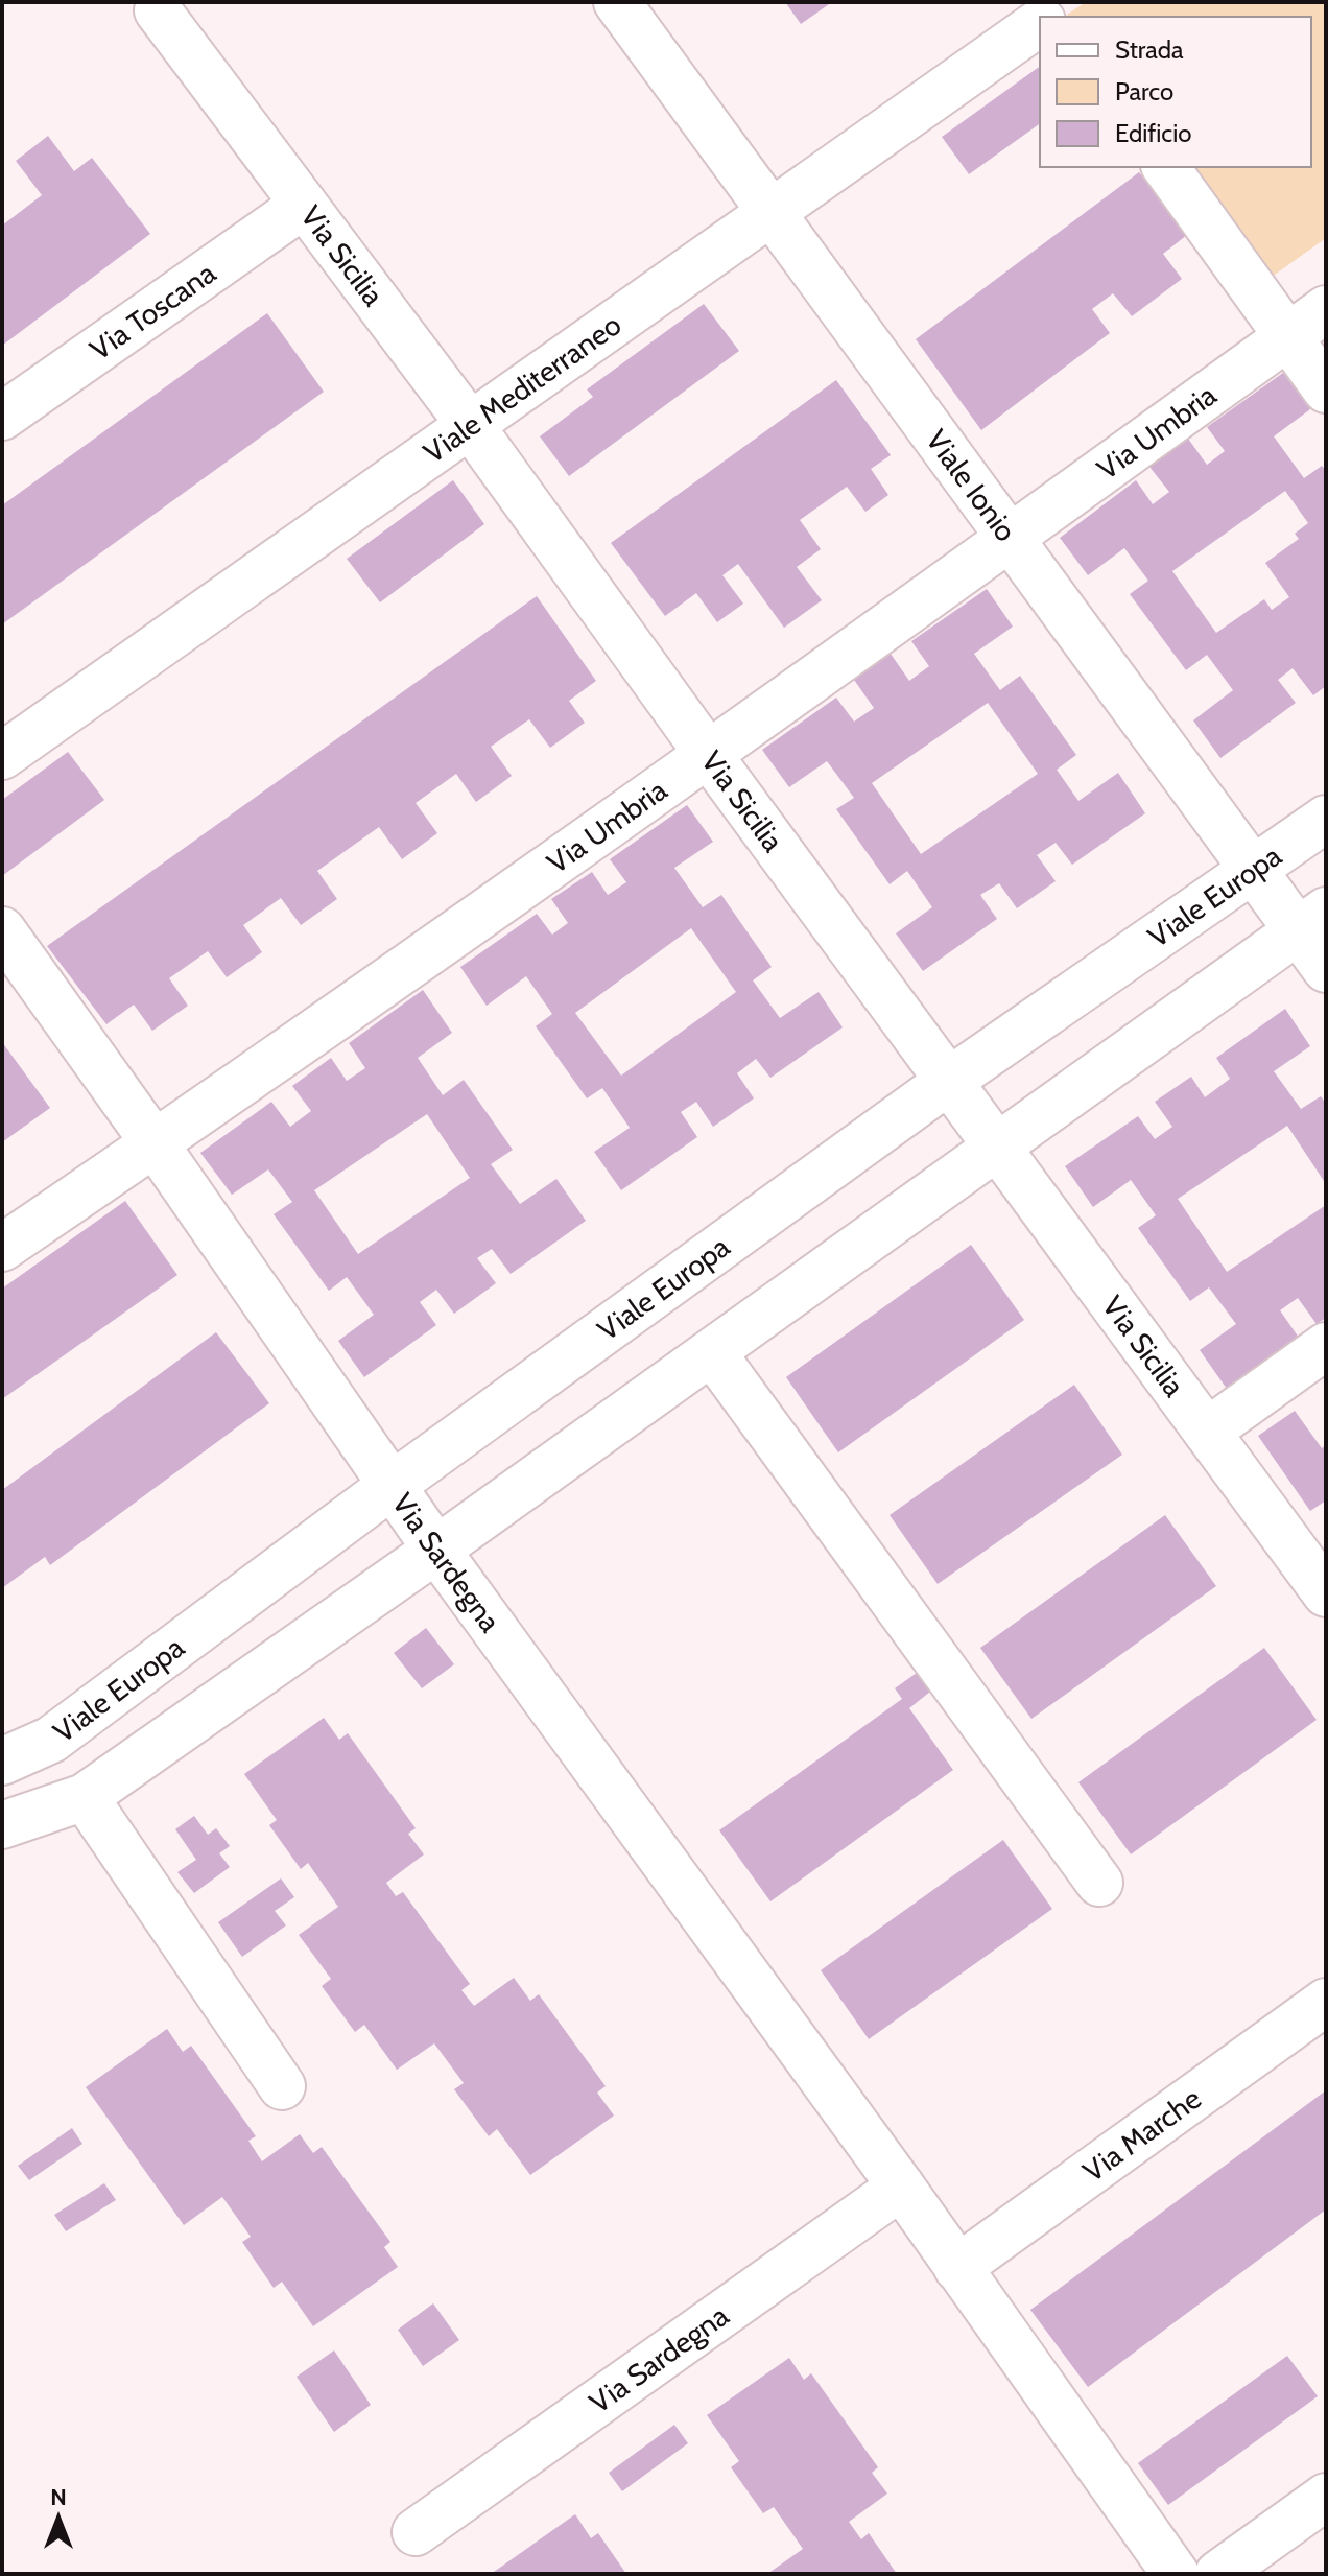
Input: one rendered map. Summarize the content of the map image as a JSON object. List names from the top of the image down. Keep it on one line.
{"streets":{"street":["Via Sicilia","Via Toscana","Viale Mediterraneo","Via Umbria","Viale Ionio","Viale Europa","Via Sardegna","Via Marche"]},"crossings":[["Via Sicilia","Via Toscana"],["Via Sicilia","Viale Mediterraneo"],["Via Sicilia","Via Umbria"],["Via Sicilia","Viale Europa"],["Viale Mediterraneo","Viale Ionio"],["Via Umbria","Viale Ionio"],["Via Umbria","Via Sardegna"],["Viale Ionio","Viale Europa"],["Viale Europa","Via Sardegna"],["Via Sardegna","Via Marche"]],"legend":["Strada","Parco","Edificio"],"north":"top"}
